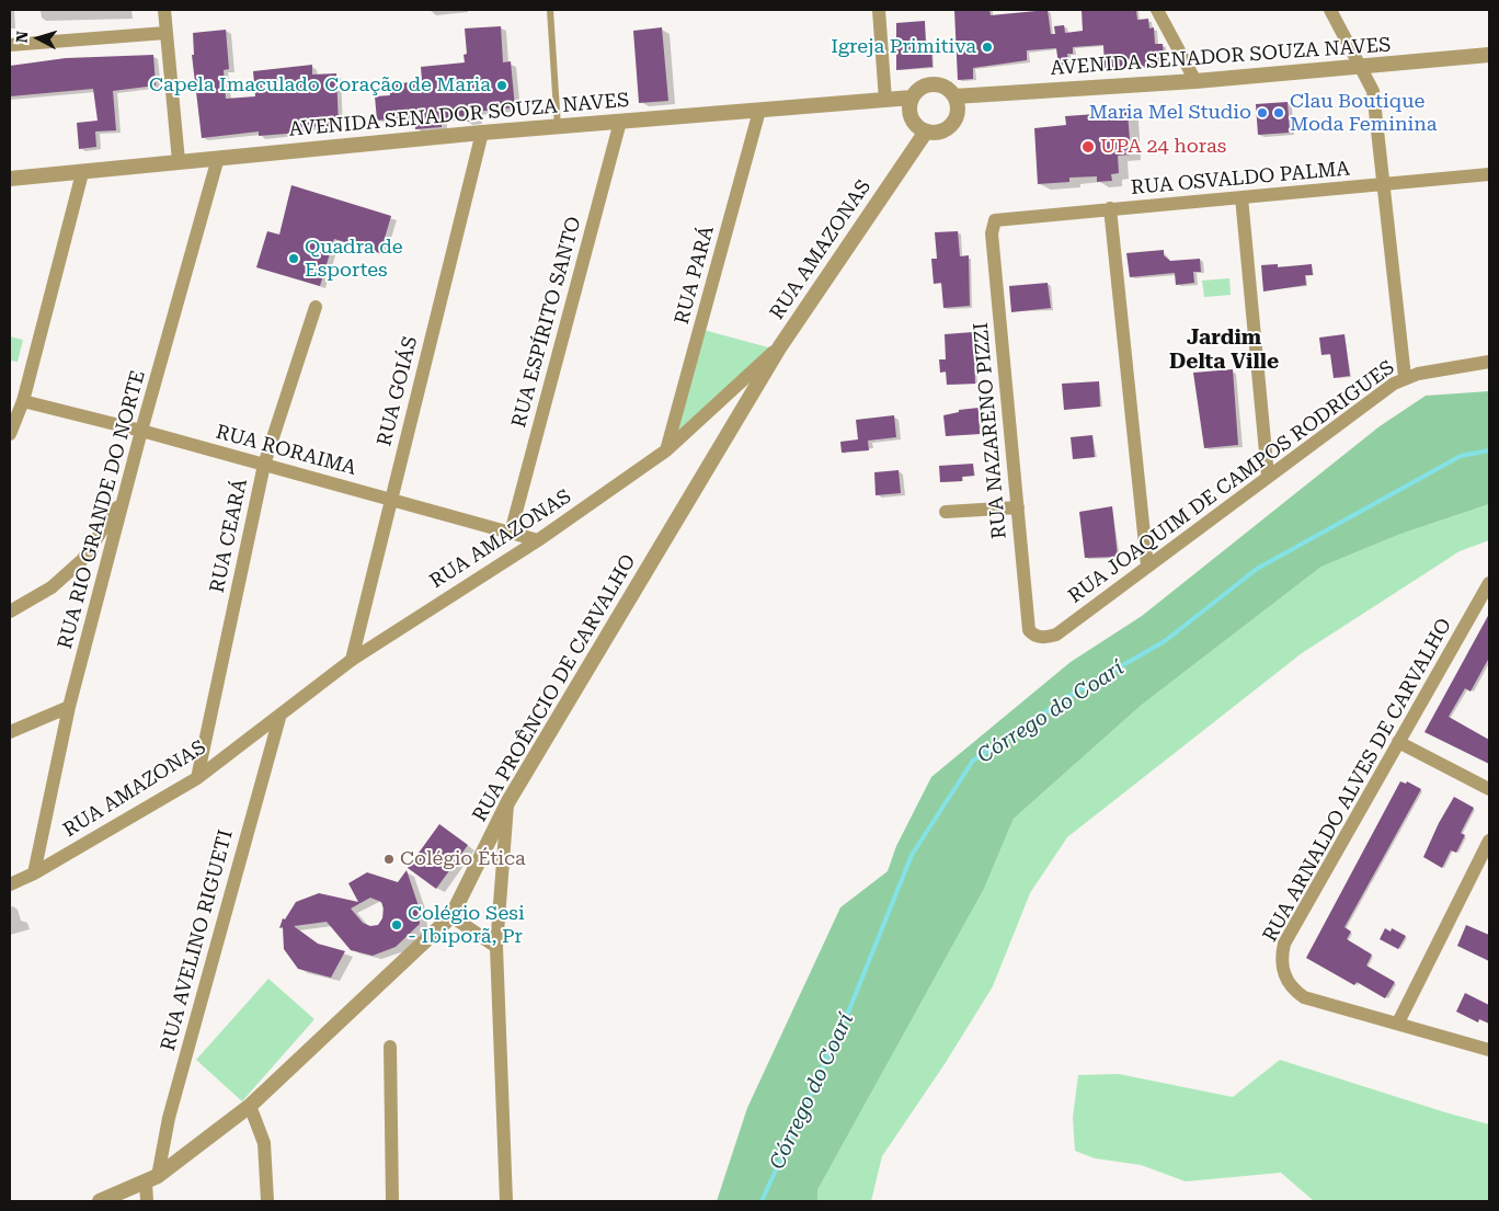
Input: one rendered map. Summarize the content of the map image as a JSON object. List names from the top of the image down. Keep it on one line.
{"streets":{"street":["AVENIDA SENADOR SOUZA NAVES","RUA OSVALDO PALMA","RUA AMAZONAS","RUA PARÁ","RUA ESPÍRITO SANTO","RUA GOIÁS","RUA NAZARENO PIZZI","RUA RORAIMA","RUA JOAQUIM DE CAMPOS RODRIGUES","RUA RIO GRANDE DO NORTE","RUA CEARÁ","RUA PROÊNCIO DE CARVALHO","RUA ARNALDO ALVES DE CARVALHO","RUA AVELINO RIGUETI"]},"crossings":[["AVENIDA SENADOR SOUZA NAVES","RUA AMAZONAS"],["AVENIDA SENADOR SOUZA NAVES","RUA PARÁ"],["AVENIDA SENADOR SOUZA NAVES","RUA ESPÍRITO SANTO"],["AVENIDA SENADOR SOUZA NAVES","RUA GOIÁS"],["AVENIDA SENADOR SOUZA NAVES","RUA RIO GRANDE DO NORTE"],["RUA OSVALDO PALMA","RUA NAZARENO PIZZI"],["RUA AMAZONAS","RUA PARÁ"],["RUA AMAZONAS","RUA GOIÁS"],["RUA AMAZONAS","RUA RORAIMA"],["RUA AMAZONAS","RUA RIO GRANDE DO NORTE"],["RUA AMAZONAS","RUA CEARÁ"],["RUA AMAZONAS","RUA PROÊNCIO DE CARVALHO"],["RUA AMAZONAS","RUA AVELINO RIGUETI"],["RUA ESPÍRITO SANTO","RUA RORAIMA"],["RUA GOIÁS","RUA RORAIMA"],["RUA NAZARENO PIZZI","RUA JOAQUIM DE CAMPOS RODRIGUES"],["RUA RORAIMA","RUA RIO GRANDE DO NORTE"],["RUA RORAIMA","RUA CEARÁ"],["RUA PROÊNCIO DE CARVALHO","RUA AVELINO RIGUETI"]],"districts":["Jardim Delta Ville"],"water":["Córrego do Coarí"],"places":["Igreja Primitiva","Capela Imaculado Coração de Maria","Maria Mel Studio","Clau Boutique Moda Feminina","UPA 24 horas","Quadra de Esportes","Colégio Ética","Colégio Sesi - Ibiporã, Pr"],"north":"left"}
